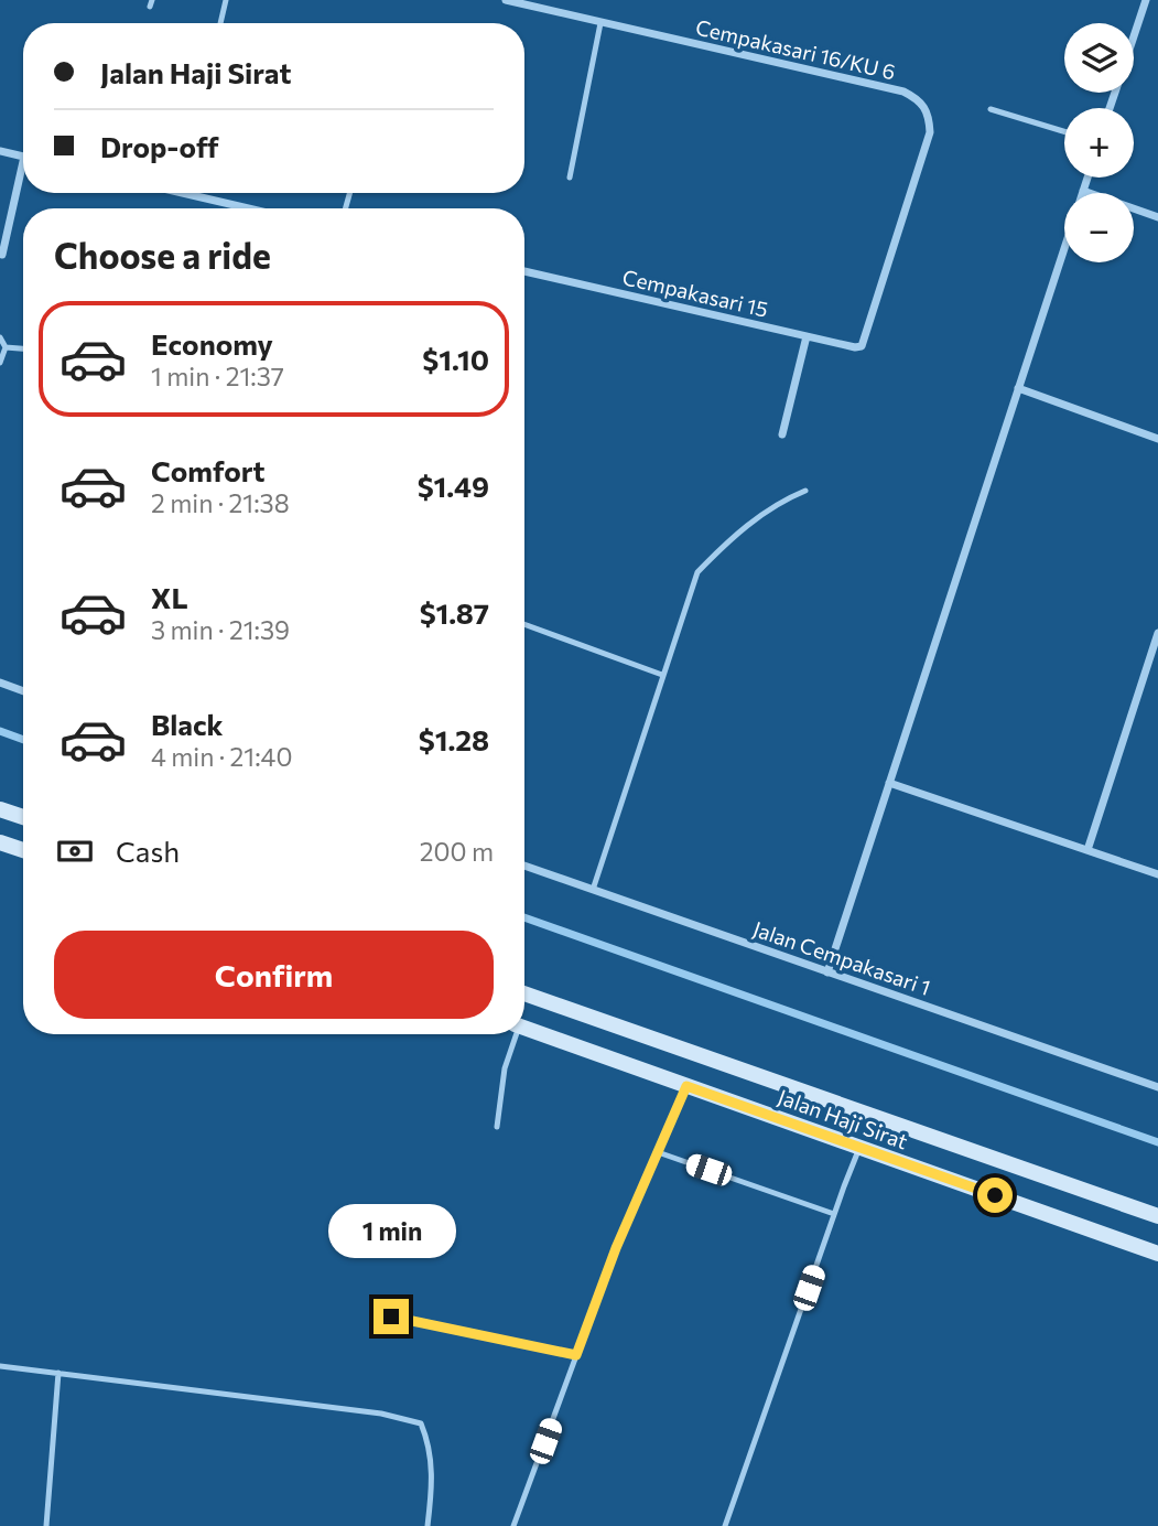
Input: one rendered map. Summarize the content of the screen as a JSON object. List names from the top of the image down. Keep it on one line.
{"streets":{"main road":["Jalan Haji Sirat"],"street":["Cempakasari 16/KU 6","Cempakasari 15","Jalan Cempakasari 1"]},"crossings":[["Cempakasari 16/KU 6","Cempakasari 15"]],"page":{"map_buttons":["+","−"],"banner":["Jalan Haji Sirat","Drop-off"],"heading":"Choose a ride","list":[{"name":"Economy","note":"1 min · 21:37","value":"$1.10"},{"name":"Comfort","note":"2 min · 21:38","value":"$1.49"},{"name":"XL","note":"3 min · 21:39","value":"$1.87"},{"name":"Black","note":"4 min · 21:40","value":"$1.28"}],"pay":["Cash","200 m"],"buttons":"Confirm","bubble":"1 min"}}
